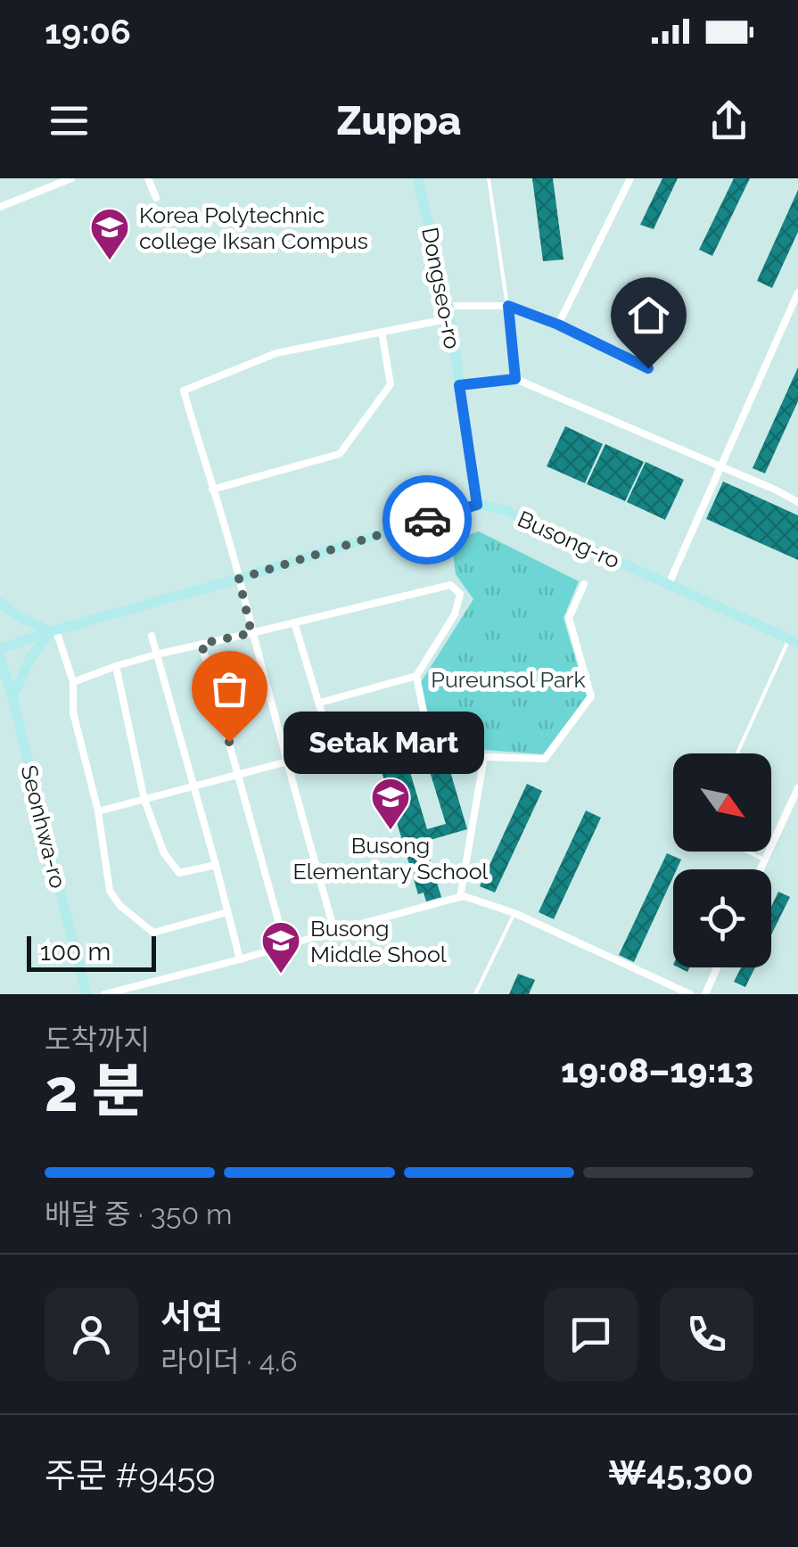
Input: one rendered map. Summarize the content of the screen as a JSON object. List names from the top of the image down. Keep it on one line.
{"streets":{"street":["Dongseo-ro","Busong-ro","Seonhwa-ro"]},"crossings":[["Dongseo-ro","Busong-ro"]],"parks":["Pureunsol Park"],"places":{"school or university":["Korea Polytechnic college Iksan Compus","Busong Elementary School","Busong Middle Shool"],"other":["Setak Mart"]},"scale_bar":"100 m","north":"bottom right","page":{"status":"19:06","header":"Zuppa","bubble":"Setak Mart","scale":"100 m","heading":["2 분","도착까지","19:08–19:13"],"panel":["서연","라이더 · 4.6","주문 #9459","₩45,300"],"bar":"배달 중 · 350 m"}}
